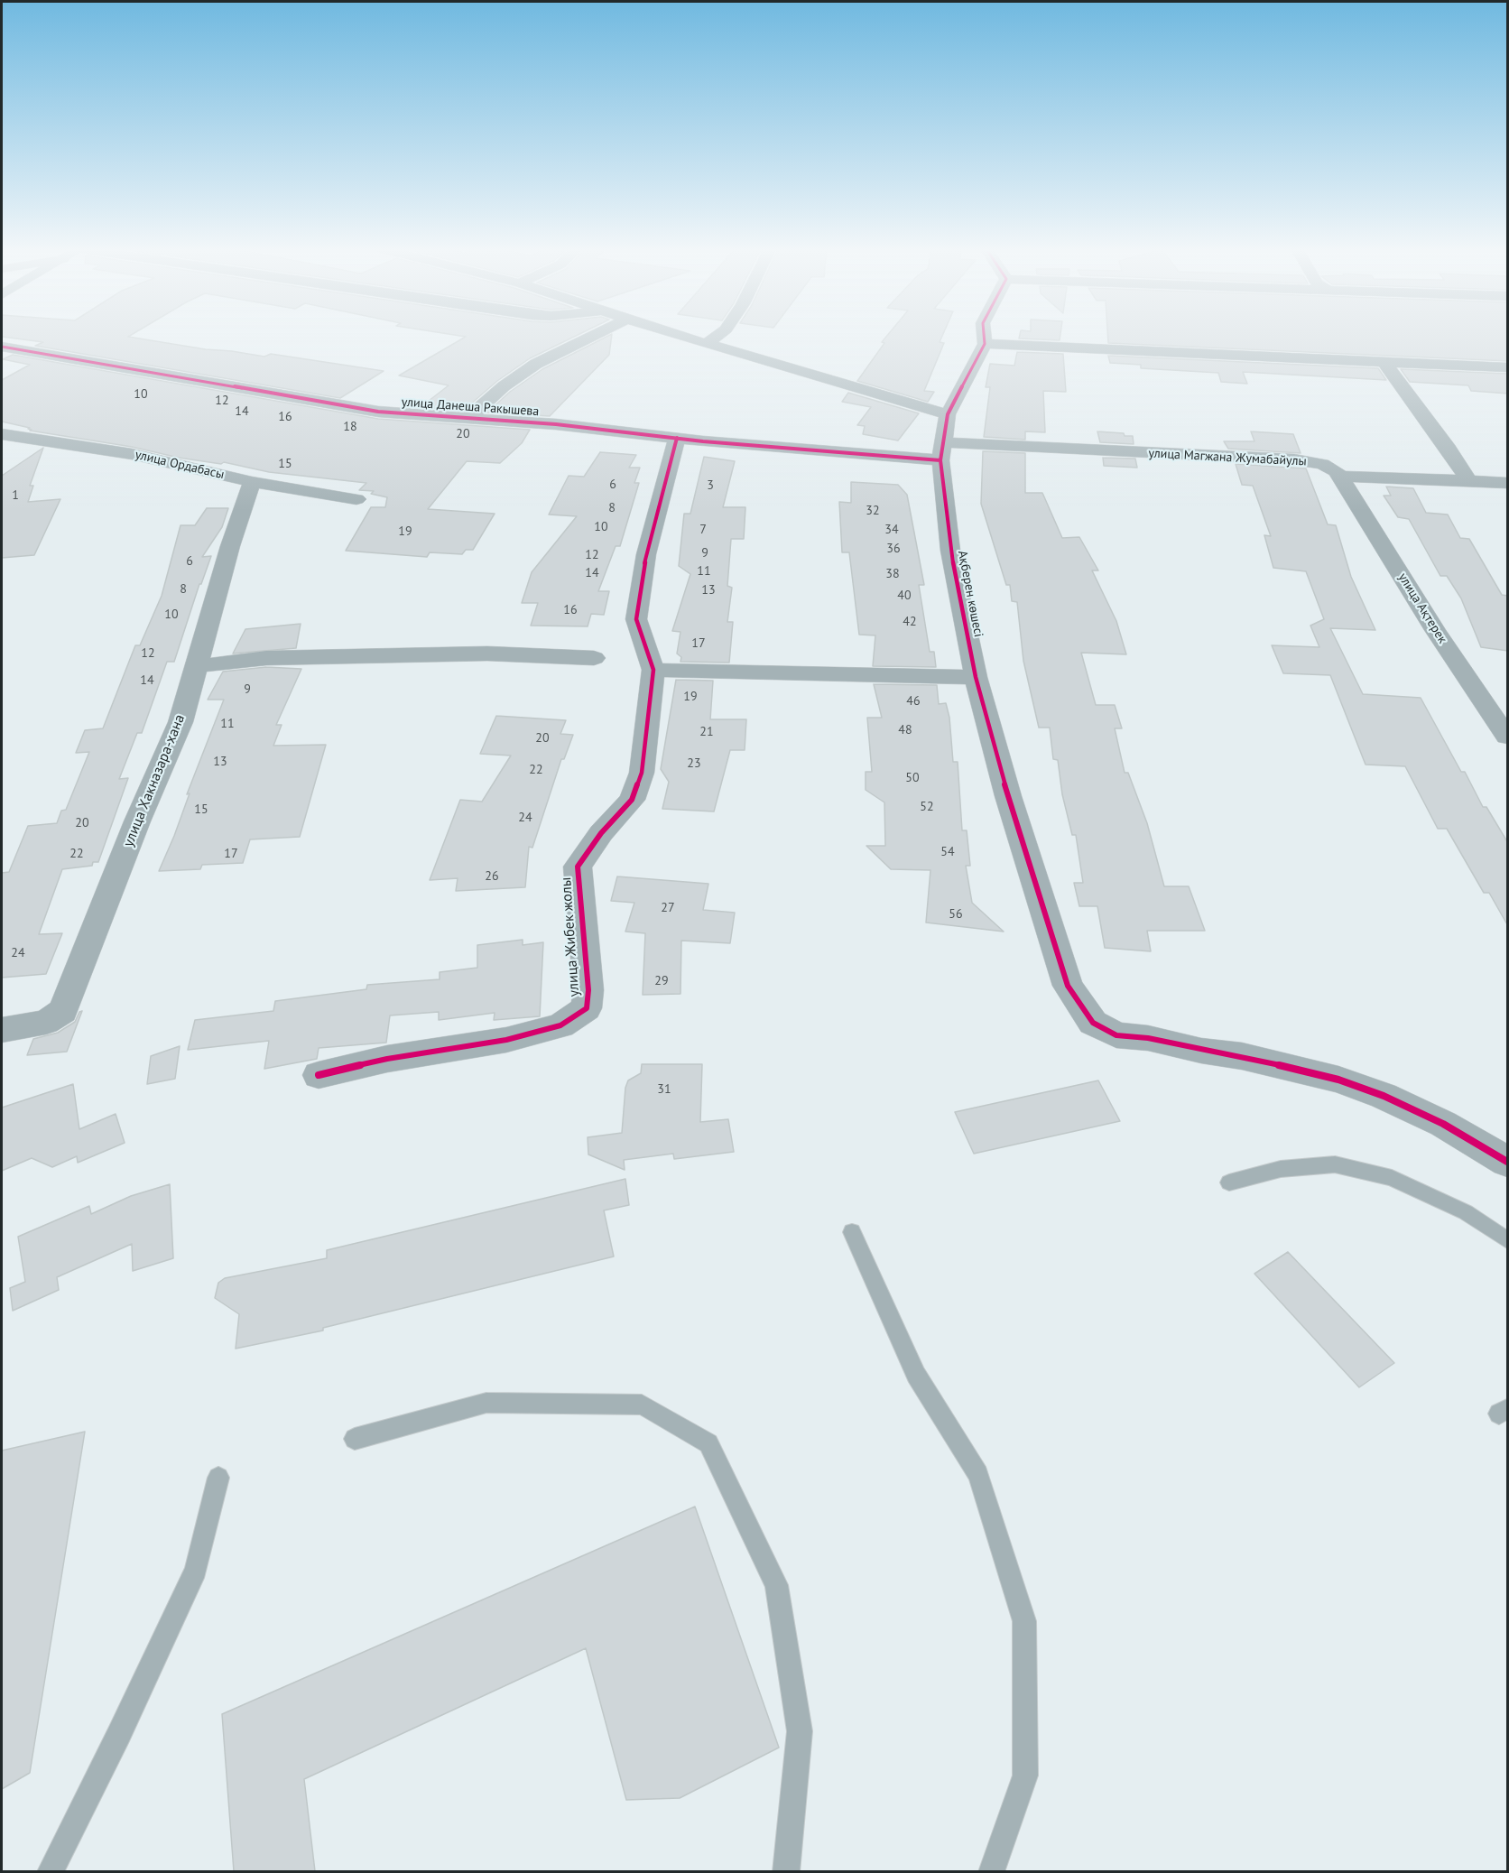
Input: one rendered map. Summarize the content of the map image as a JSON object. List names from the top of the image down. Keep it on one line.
{"streets":{"street":["улица Данеша Ракышева","улица Магжана Жумабайулы","улица Ордабасы","Ақберен көшесі","улица Ақтерек","улица Хакназара-хана","улица Жибек жолы"]},"crossings":[["улица Данеша Ракышева","улица Магжана Жумабайулы"],["улица Данеша Ракышева","Ақберен көшесі"],["улица Данеша Ракышева","улица Жибек жолы"],["улица Магжана Жумабайулы","Ақберен көшесі"],["улица Магжана Жумабайулы","улица Ақтерек"],["улица Ордабасы","улица Хакназара-хана"]],"house_numbers":["10","12","14","16","18","20","15","6","3","1","8","32","10","7","34","19","36","9","12","6","11","14","38","8","13","40","16","10","42","17","12","14","9","19","46","11","48","21","20","13","23","22","50","52","15","24","20","54","22","17","26","27","56","24","29","31"]}
